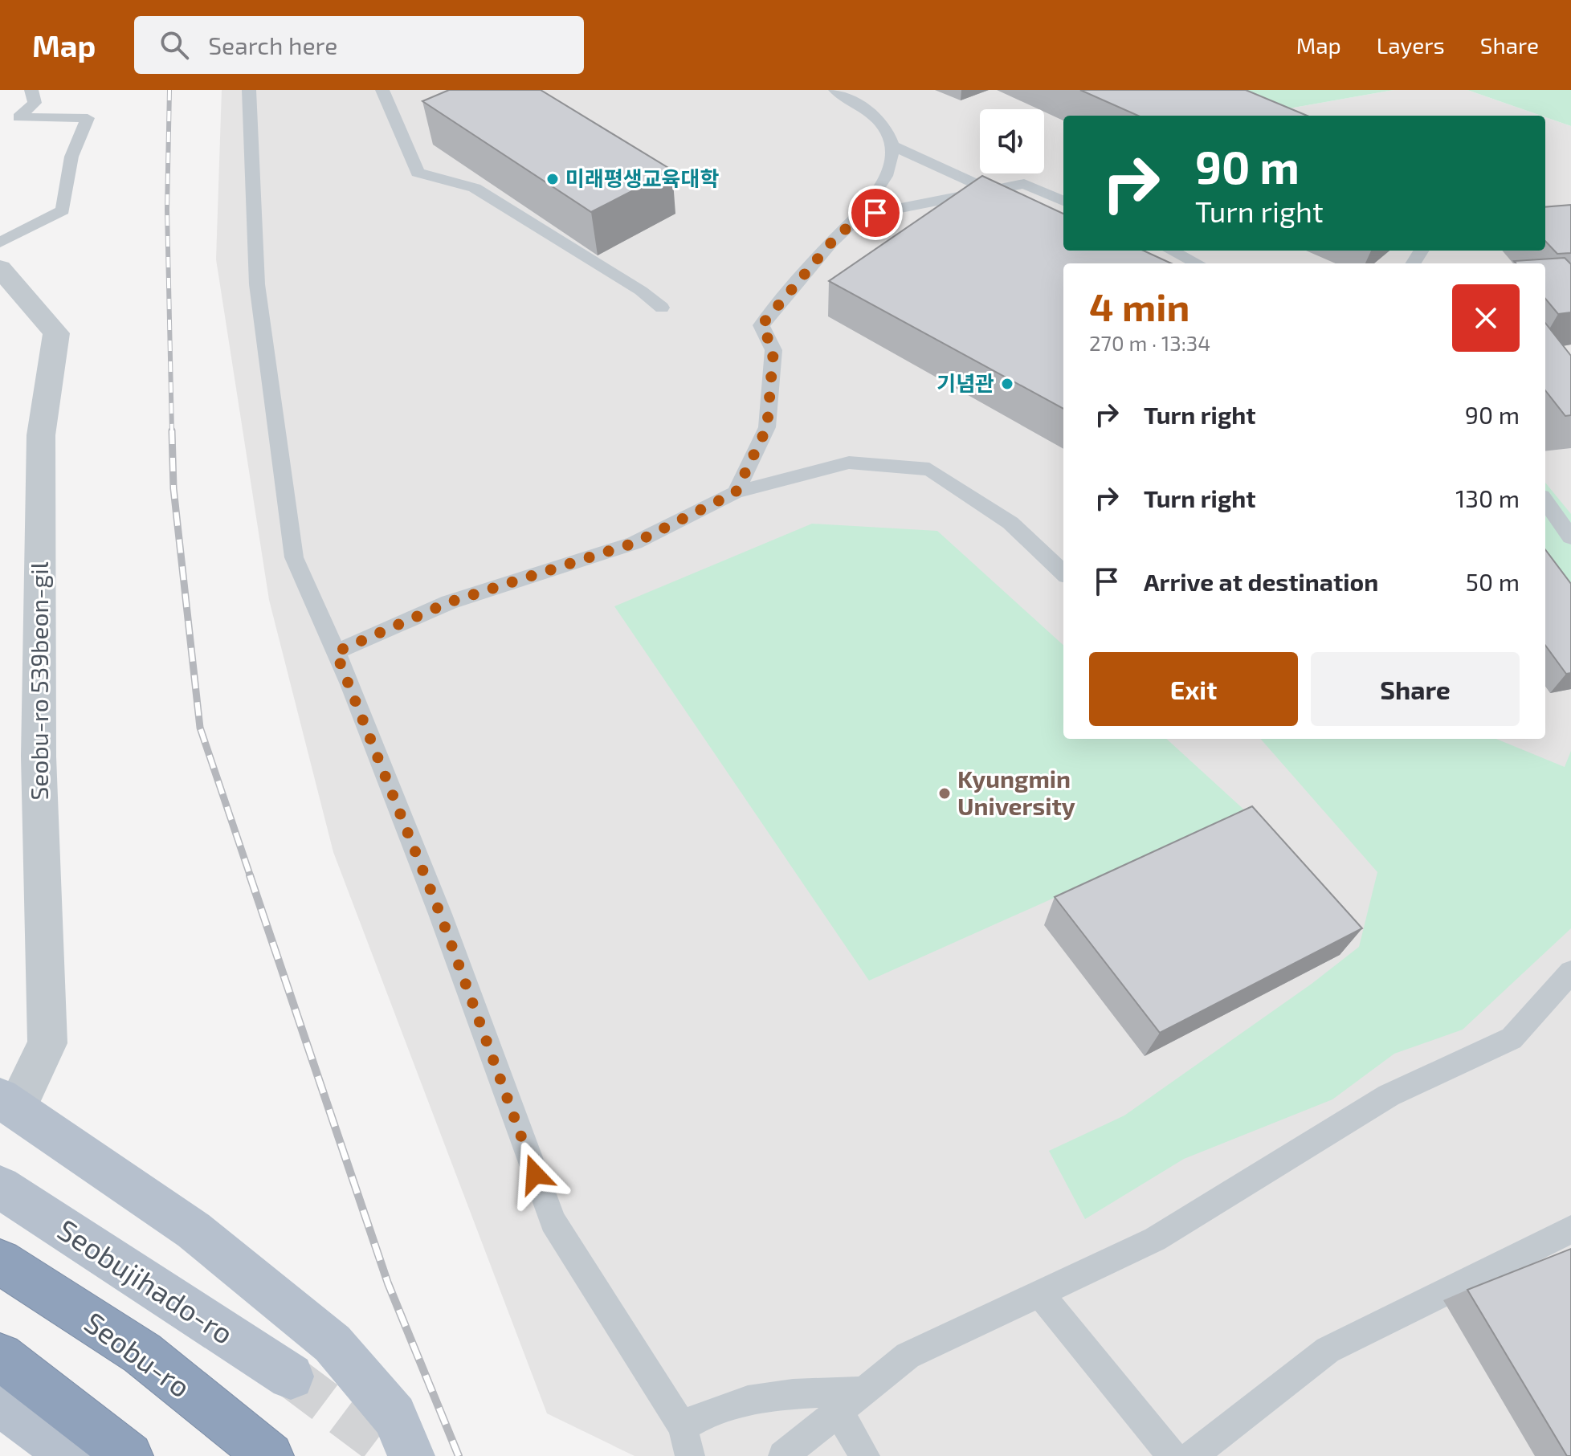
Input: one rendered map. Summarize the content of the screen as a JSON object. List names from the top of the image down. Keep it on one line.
{"streets":{"highway":["Seobu-ro"],"main road":["Seobujihado-ro"],"street":["Seobu-ro 539beon-gil"]},"places":["미래평생교육대학","기념관","Kyungmin University"],"page":{"header":"Map","search":"Search here","nav":["Map","Layers","Share"],"turn":["90 m","Turn right"],"heading":["4 min","270 m · 13:34"],"list":[{"name":"Turn right","value":"90 m"},{"name":"Turn right","value":"130 m"},{"name":"Arrive at destination","value":"50 m"}],"buttons":["Exit","Share"]}}
